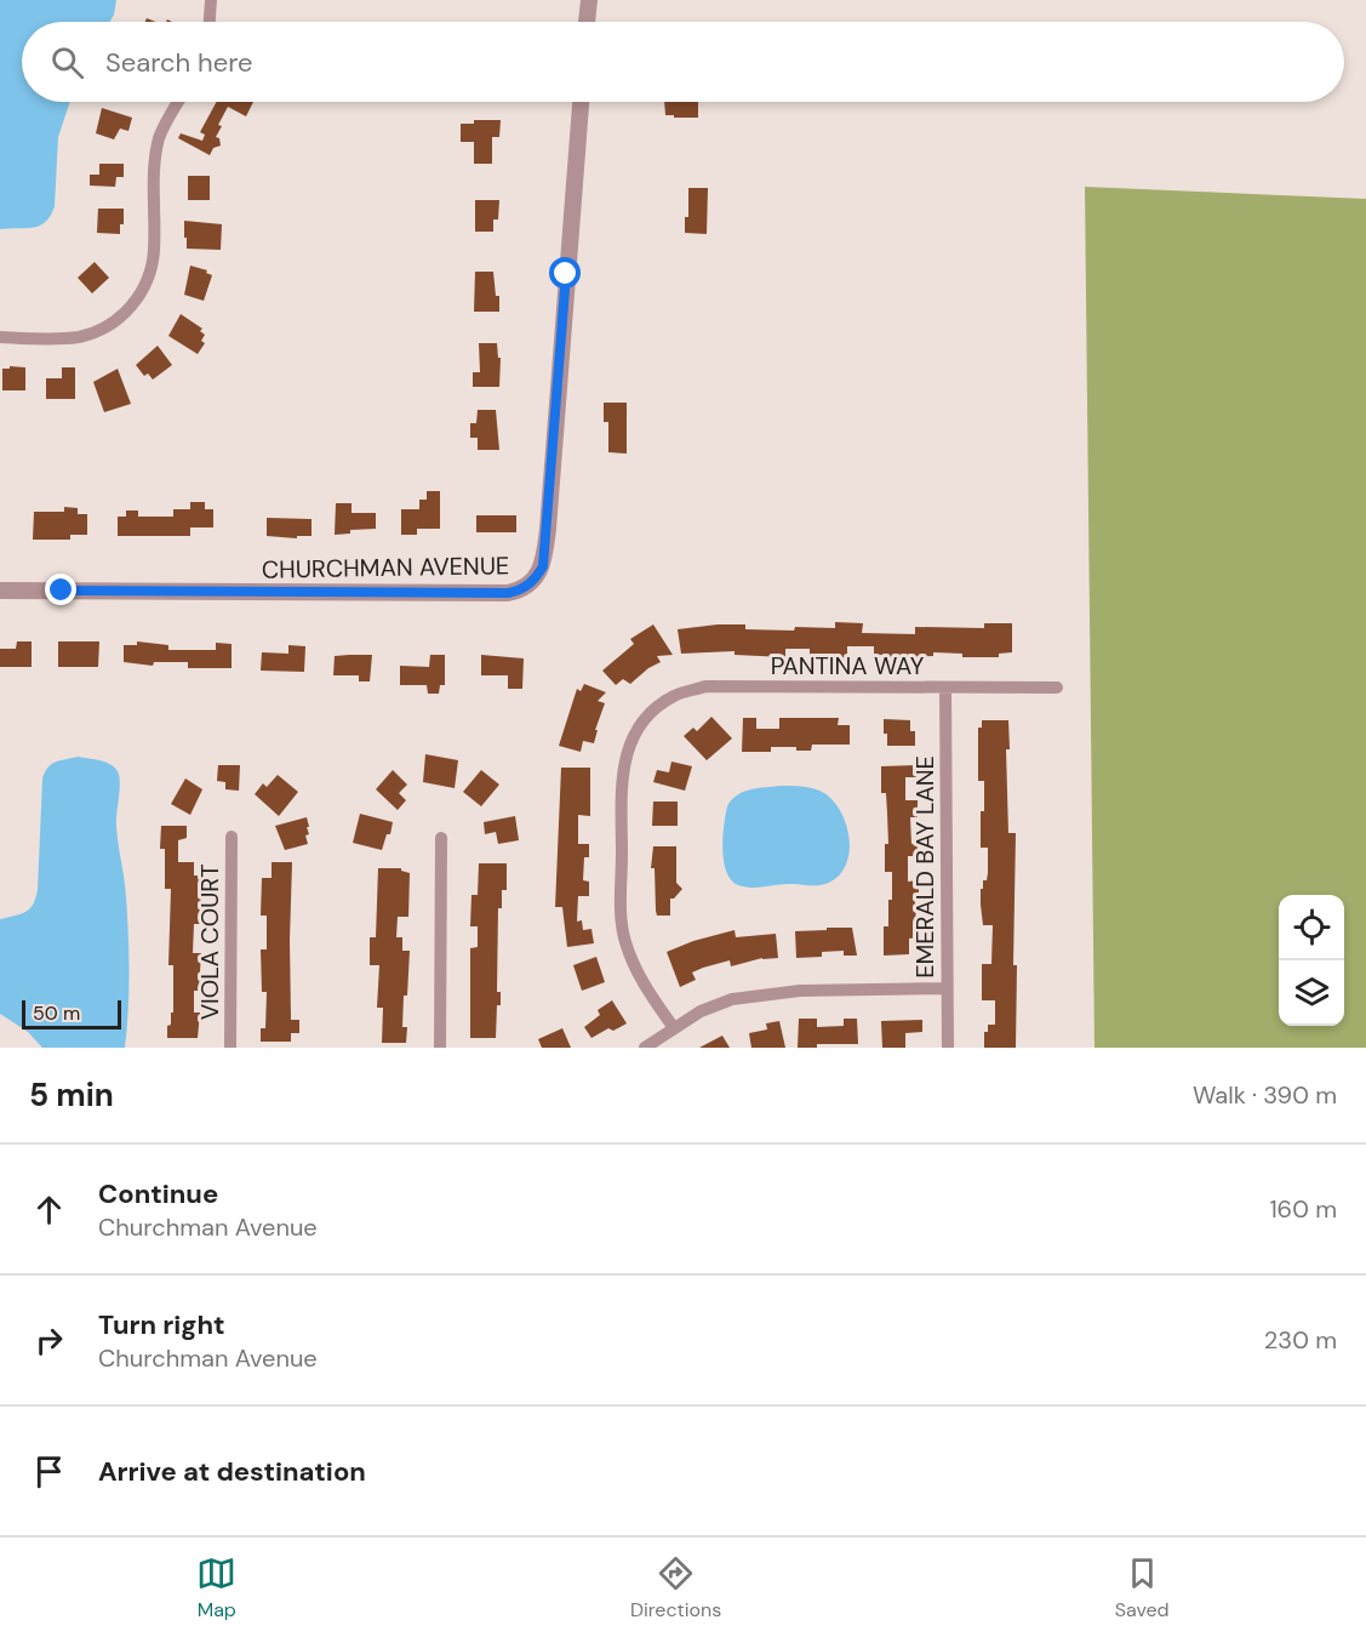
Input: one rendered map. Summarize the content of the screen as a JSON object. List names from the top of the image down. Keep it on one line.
{"streets":{"street":["CHURCHMAN AVENUE","PANTINA WAY","EMERALD BAY LANE","VIOLA COURT"]},"crossings":[["PANTINA WAY","EMERALD BAY LANE"]],"scale_bar":"50 m","page":{"search":"Search here","scale":"50 m","heading":["5 min","Walk · 390 m"],"list":[["Continue","Churchman Avenue","160 m"],["Turn right","Churchman Avenue","230 m"],"Arrive at destination"],"nav":["Map","Directions","Saved"]}}
